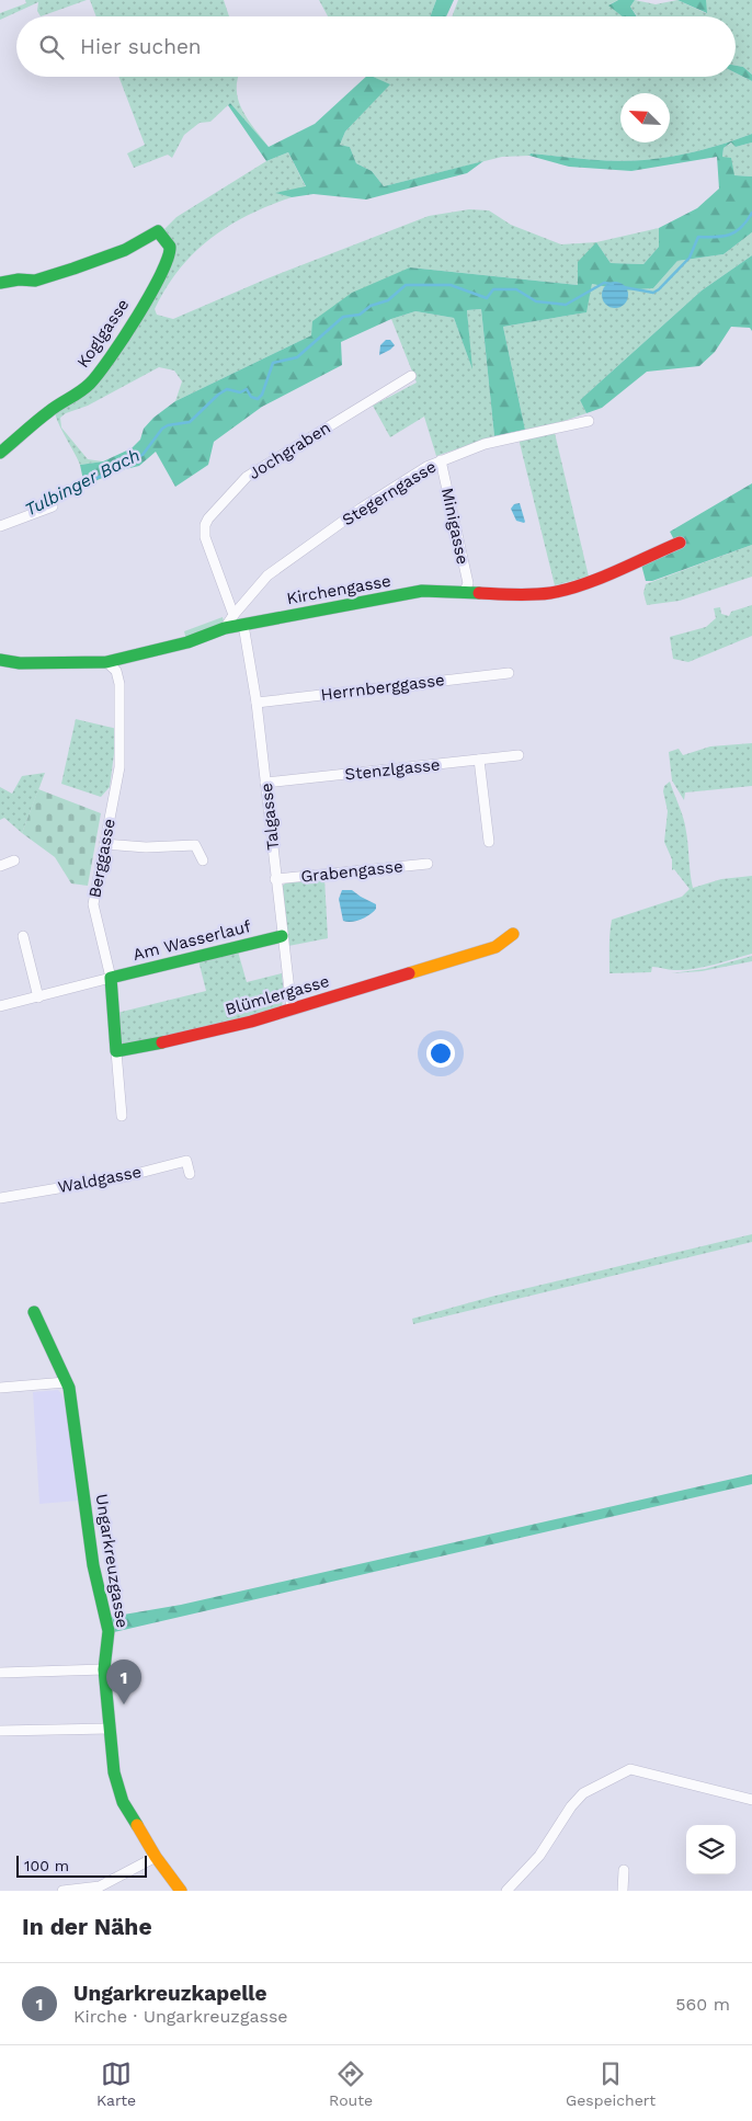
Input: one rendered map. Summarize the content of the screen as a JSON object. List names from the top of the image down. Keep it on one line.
{"streets":{"street":["Koglgasse","Jochgraben","Stegerngasse","Minigasse","Kirchengasse","Herrnberggasse","Stenzlgasse","Talgasse","Berggasse","Grabengasse","Am Wasserlauf","Blümlergasse","Waldgasse","Ungarkreuzgasse"]},"crossings":[["Jochgraben","Stegerngasse"],["Stegerngasse","Minigasse"],["Stegerngasse","Kirchengasse"],["Minigasse","Kirchengasse"],["Kirchengasse","Talgasse"],["Kirchengasse","Berggasse"],["Herrnberggasse","Talgasse"],["Stenzlgasse","Talgasse"],["Talgasse","Grabengasse"],["Talgasse","Am Wasserlauf"],["Talgasse","Blümlergasse"],["Berggasse","Am Wasserlauf"]],"water":["Tulbinger Bach"],"scale_bar":"100 m","north":"top left","page":{"search":"Hier suchen","pins":"1","scale":"100 m","heading":"In der Nähe","list":[{"mark":"1","name":"Ungarkreuzkapelle","note":"Kirche · Ungarkreuzgasse","value":"560 m"}],"nav":["Karte","Route","Gespeichert"]}}
